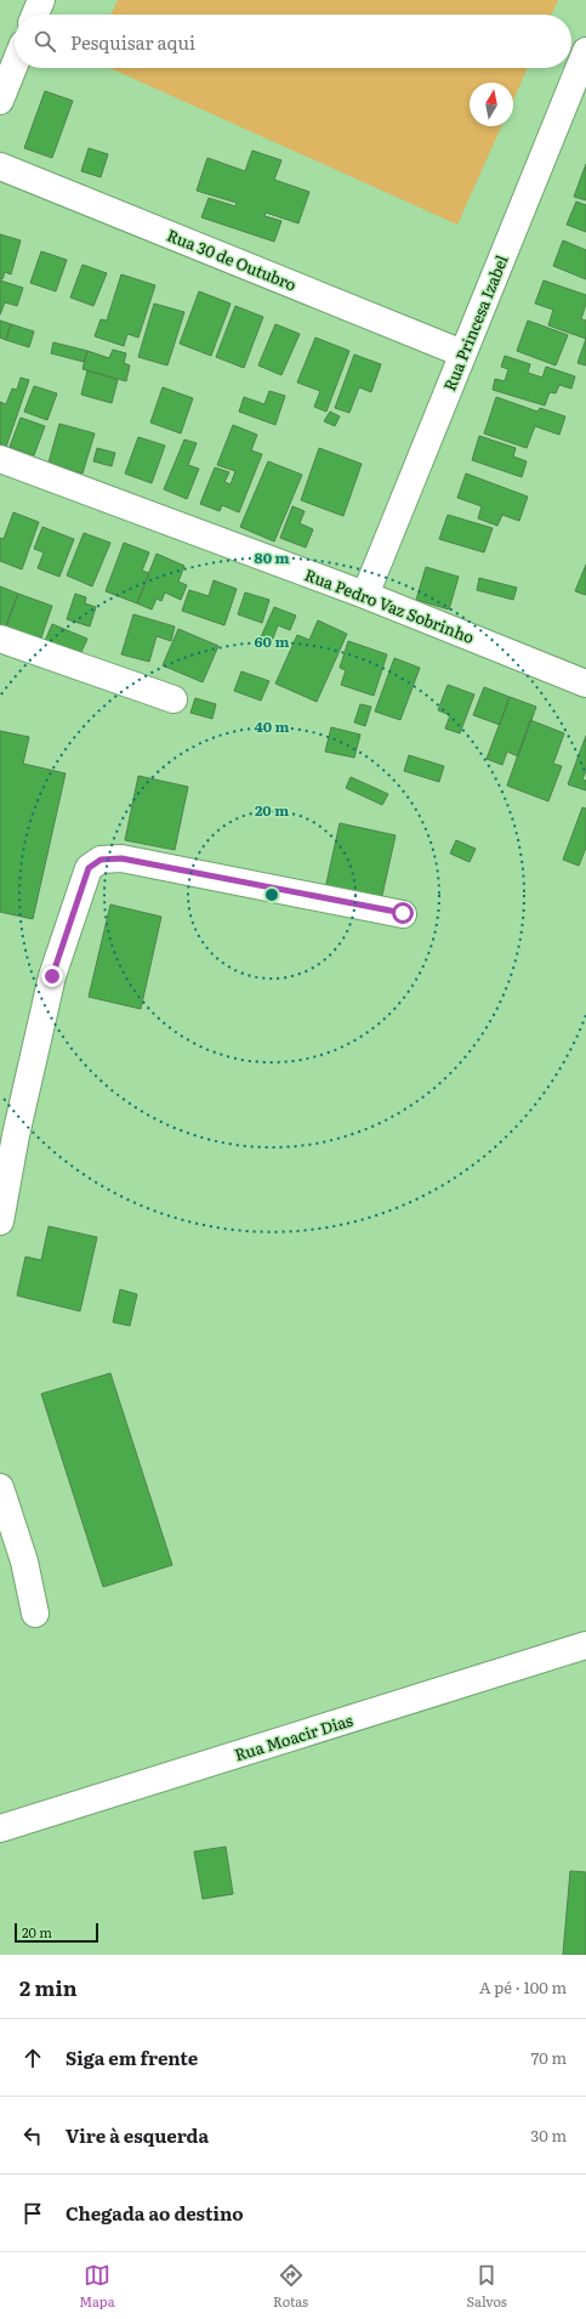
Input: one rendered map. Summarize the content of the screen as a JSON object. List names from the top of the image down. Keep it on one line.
{"streets":{"street":["Rua 30 de Outubro","Rua Princesa Izabel","Rua Pedro Vaz Sobrinho","Rua Moacir Dias"]},"crossings":[["Rua 30 de Outubro","Rua Princesa Izabel"],["Rua Princesa Izabel","Rua Pedro Vaz Sobrinho"]],"scale_bar":"20 m","north":"top","page":{"search":"Pesquisar aqui","scale":"20 m","heading":["2 min","A pé · 100 m"],"list":[["Siga em frente","70 m"],["Vire à esquerda","30 m"],"Chegada ao destino"],"nav":["Mapa","Rotas","Salvos"]},"rings":["80 m","60 m","40 m","20 m"]}
